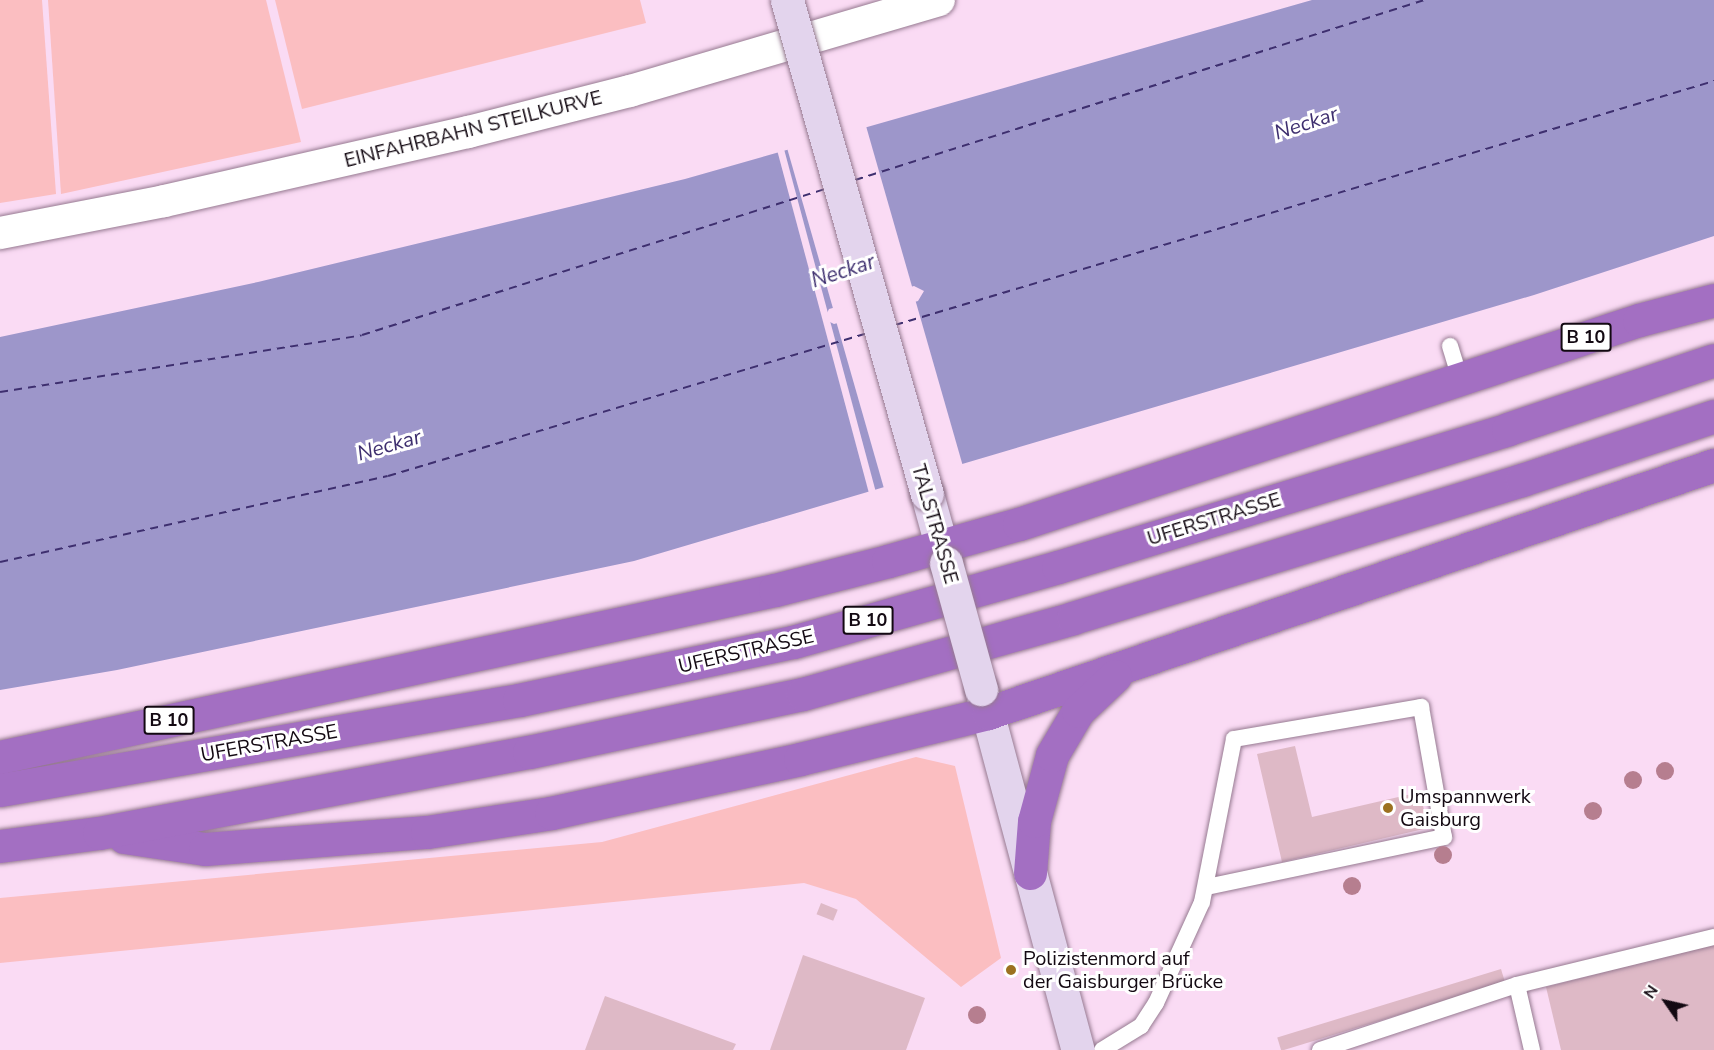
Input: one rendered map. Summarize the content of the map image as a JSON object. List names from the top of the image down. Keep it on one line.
{"streets":{"highway":["B 10","UFERSTRASSE"],"main road":["TALSTRASSE"],"street":["EINFAHRBAHN STEILKURVE"]},"crossings":[["B 10","TALSTRASSE"]],"water":["Neckar"],"places":["Umspannwerk Gaisburg","Polizistenmord auf der Gaisburger Brücke"],"north":"top left"}
